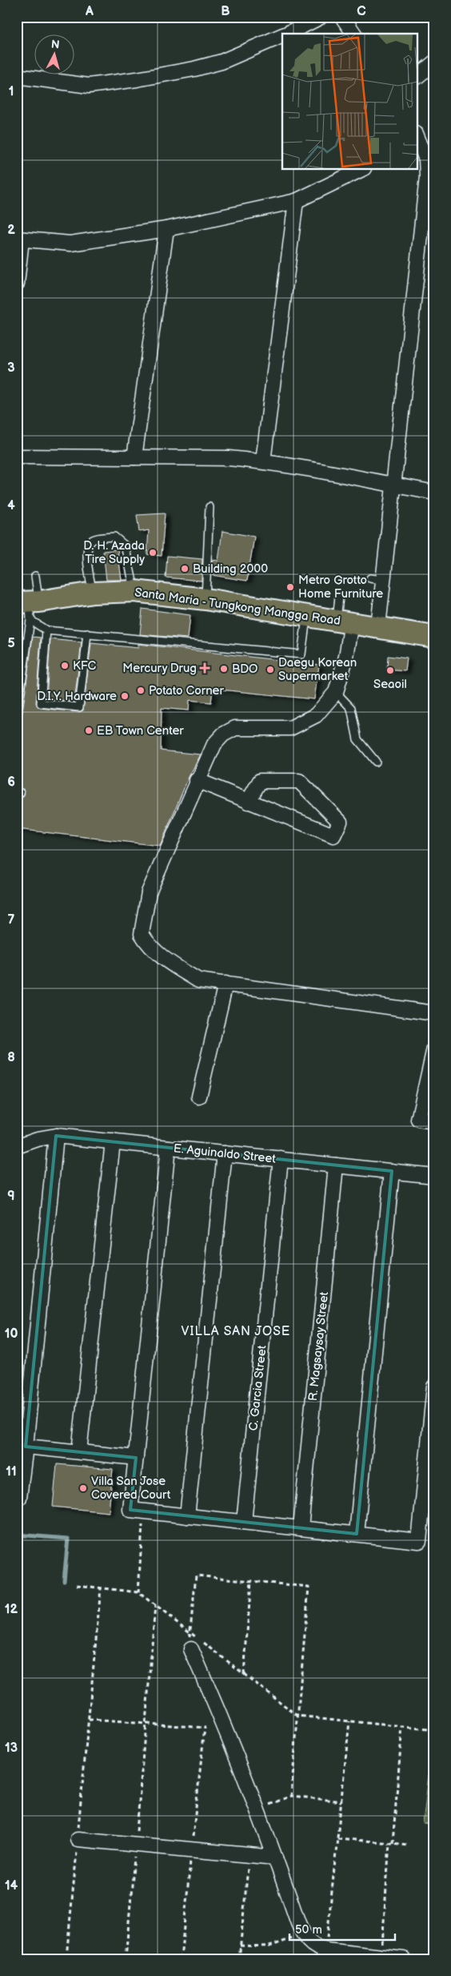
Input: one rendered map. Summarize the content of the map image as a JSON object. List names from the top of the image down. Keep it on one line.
{"streets":{"main road":["Santa Maria - Tungkong Mangga Road"],"street":["E. Aguinaldo Street","R. Magsaysay Street","C. Garcia Street"]},"crossings":[["E. Aguinaldo Street","R. Magsaysay Street"],["E. Aguinaldo Street","C. Garcia Street"]],"districts":["VILLA SAN JOSE"],"places":{"other":["D. H. Azada Tire Supply","Building 2000","Metro Grotto Home Furniture","KFC","BDO","Daegu Korean Supermarket","Seaoil","Potato Corner","D.I.Y. Hardware","EB Town Center","Villa San Jose Covered Court"],"health":["Mercury Drug"]},"scale_bar":"50 m","north":"top","grid":{"columns":["A","B","C"],"rows":["1","2","3","4","5","6","7","8","9","10","11","12","13","14"]}}
